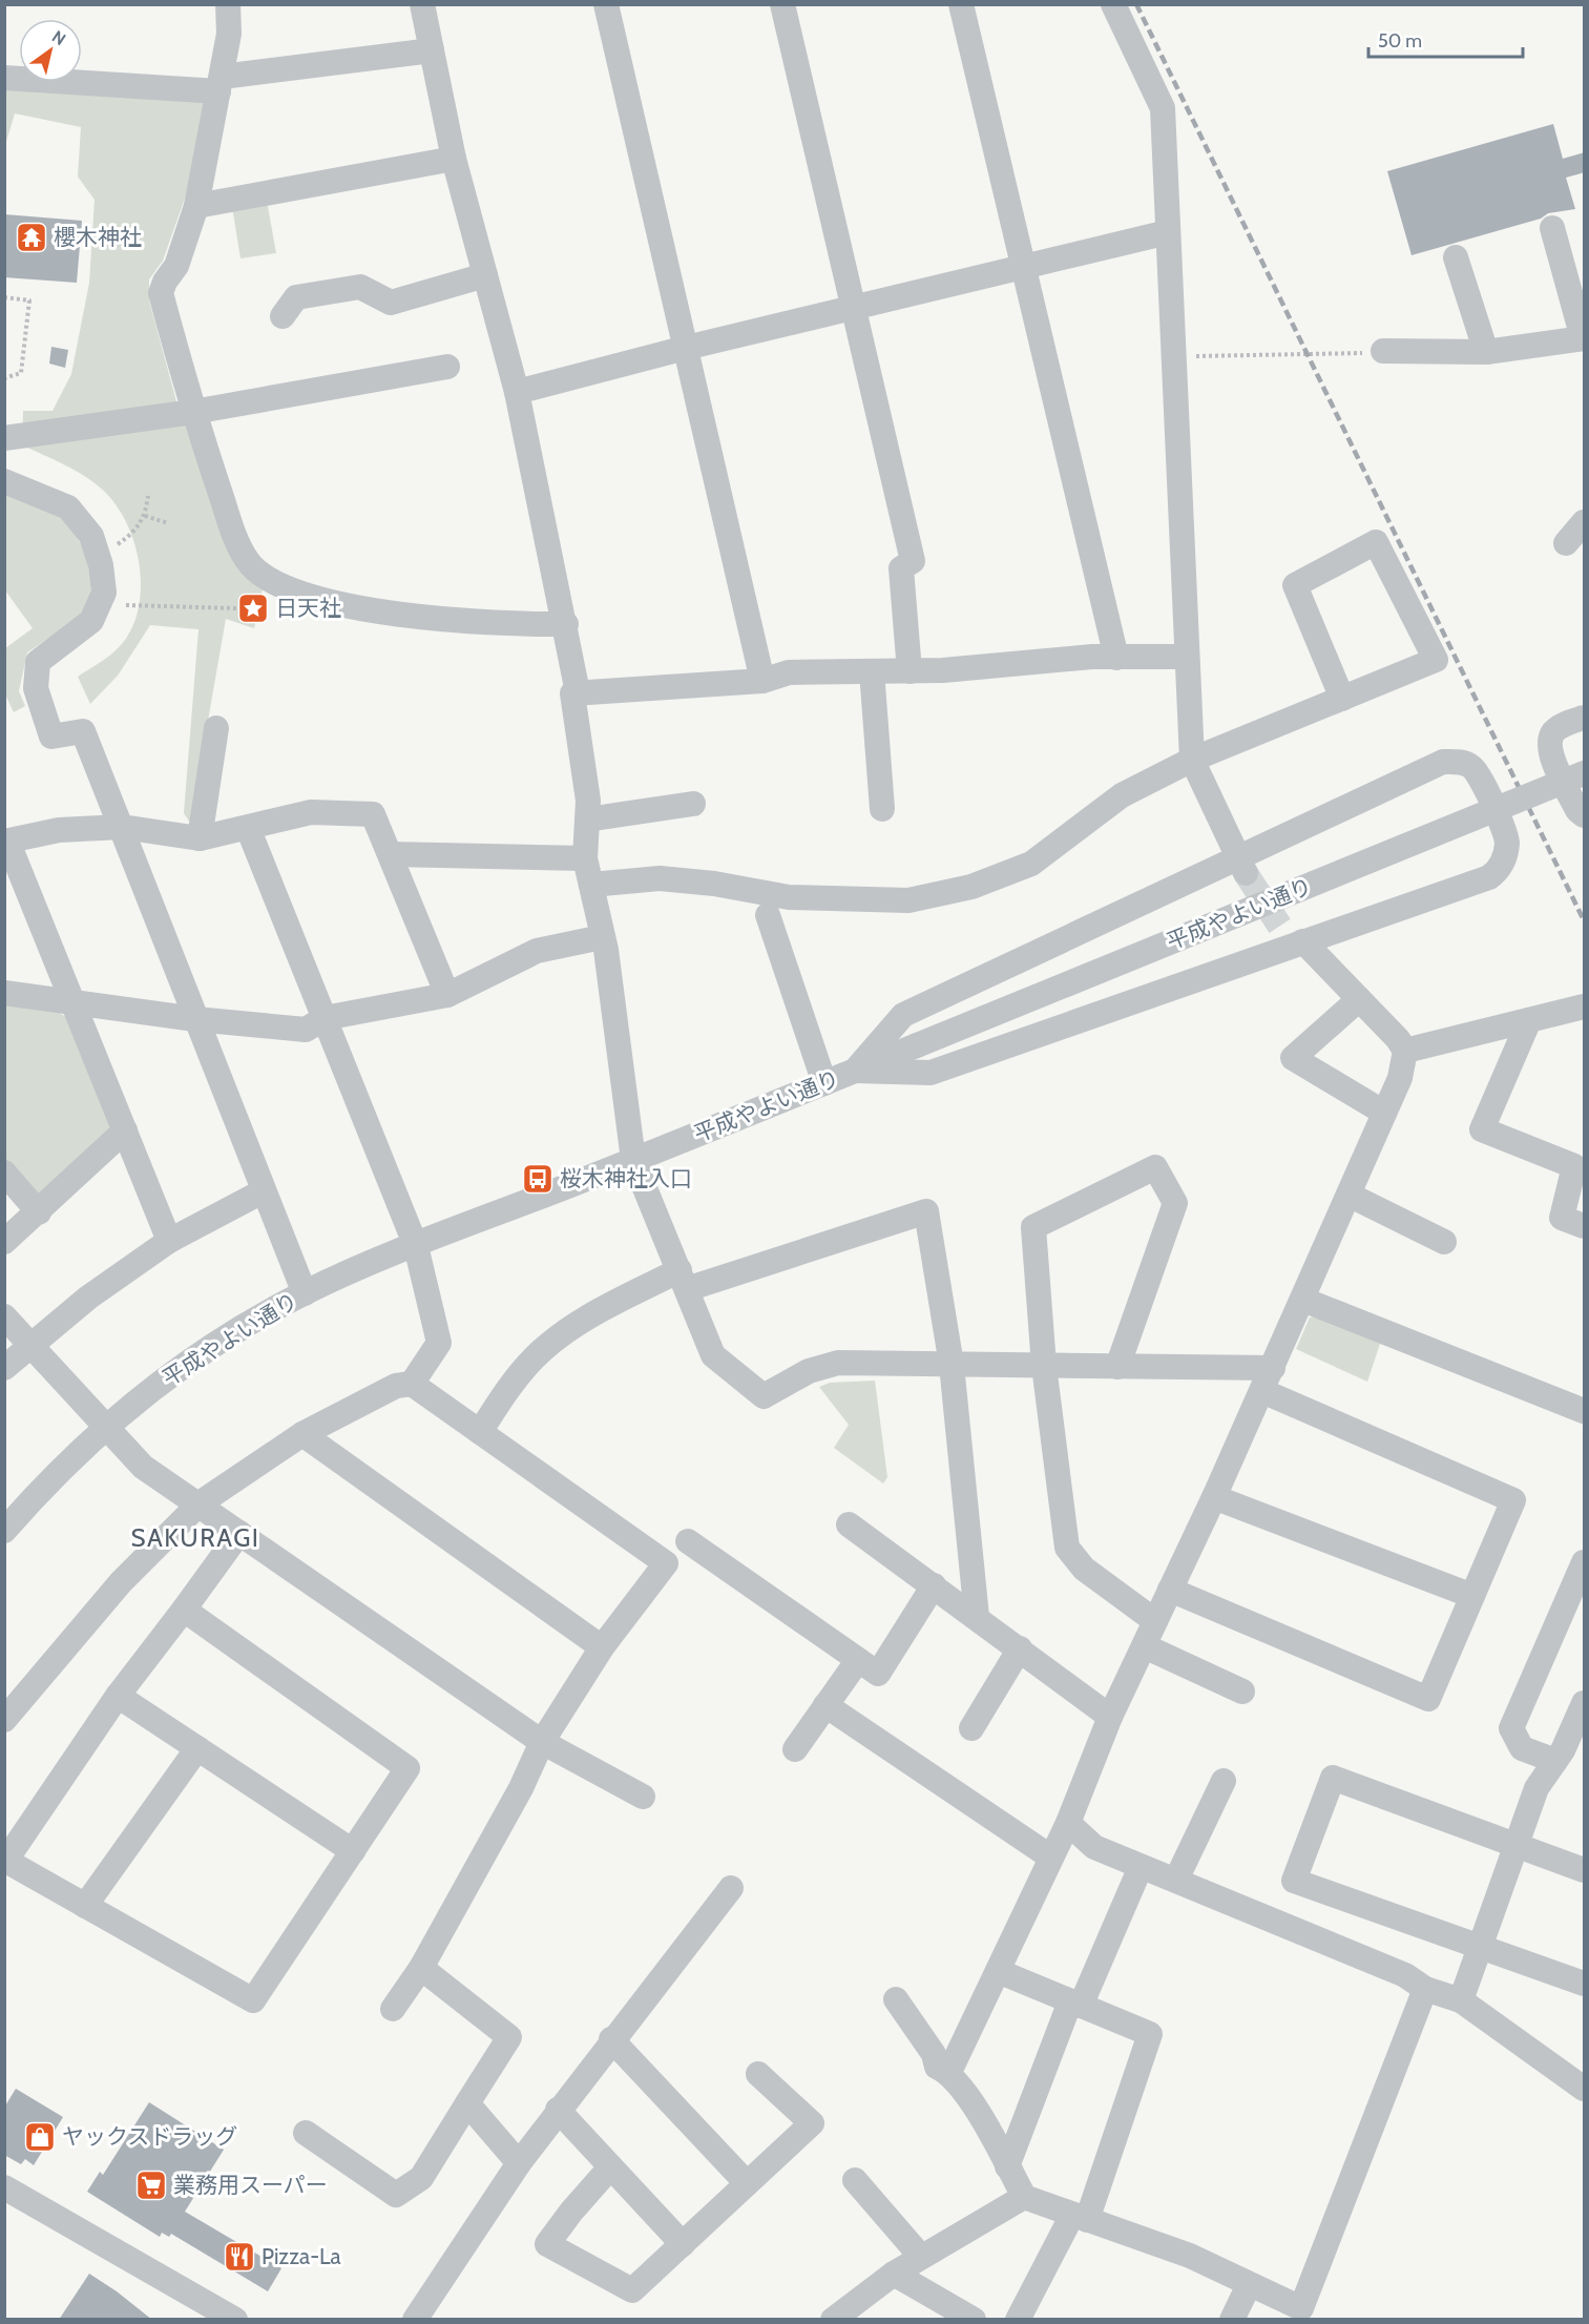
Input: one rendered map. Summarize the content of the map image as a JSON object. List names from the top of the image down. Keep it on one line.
{"streets":{"street":["平成やよい通り"]},"districts":["SAKURAGI"],"places":{"temple":["櫻木神社"],"place":["日天社"],"bus stop":["桜木神社入口"],"shop":["ヤックスドラッグ"],"supermarket":["業務用スーパー"],"restaurant":["Pizza-La"]},"scale_bar":"50 m","north":"top right"}
